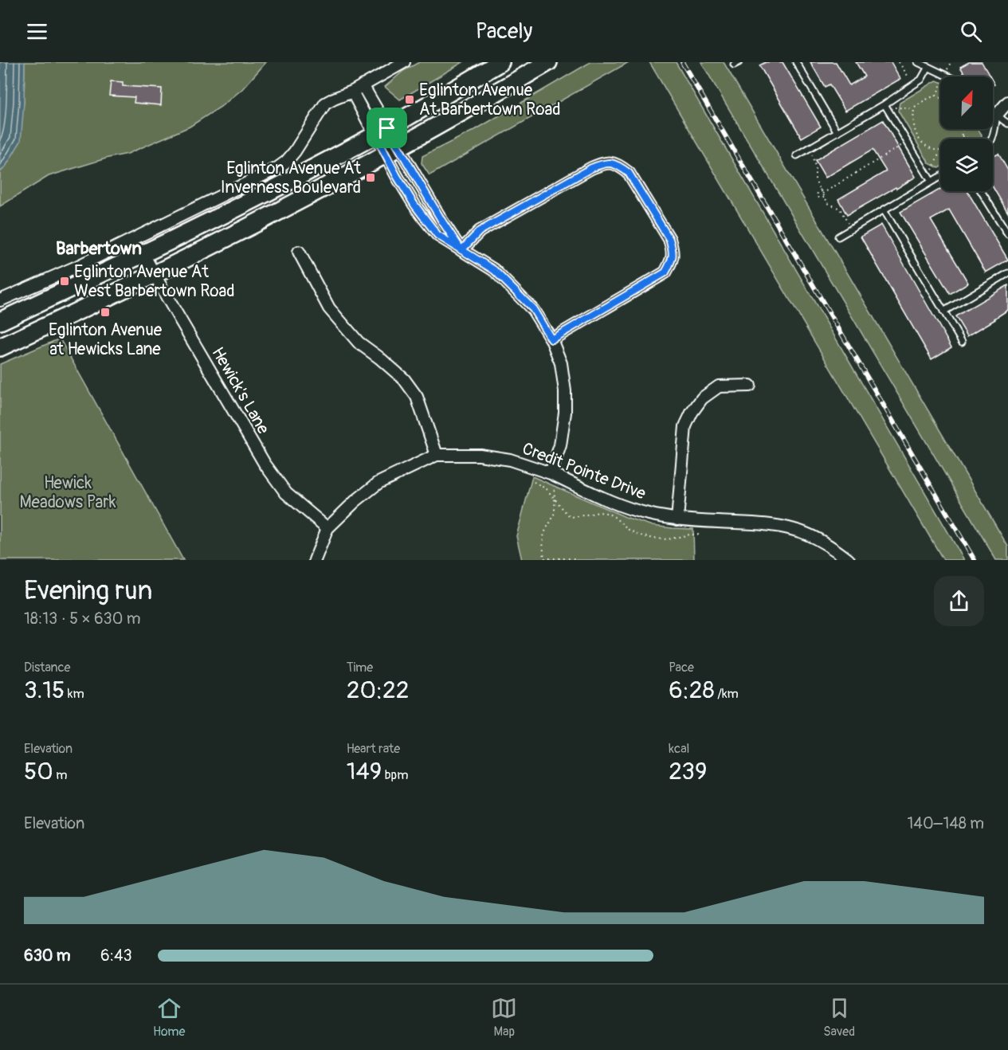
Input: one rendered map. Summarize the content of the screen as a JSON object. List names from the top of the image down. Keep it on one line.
{"streets":{"street":["Hewick's Lane","Credit Pointe Drive"]},"crossings":[["Hewick's Lane","Credit Pointe Drive"]],"districts":["Barbertown"],"parks":["Hewick Meadows Park"],"places":{"transit":["Eglinton Avenue At Barbertown Road","Eglinton Avenue At Inverness Boulevard","Eglinton Avenue At West Barbertown Road","Eglinton Avenue at Hewicks Lane"]},"north":"top right","page":{"header":"Pacely","heading":["Evening run","18:13 · 5 × 630 m"],"stats":[["Distance","3.15 km"],["Time","20:22"],["Pace","6:28 /km"],["Elevation","50 m"],["Heart rate","149 bpm"],["kcal","239"]],"chart":["Elevation","140–148 m"],"list":[{"name":"630 m","note":"6:43"}],"tabs":["Home","Map","Saved"]}}
